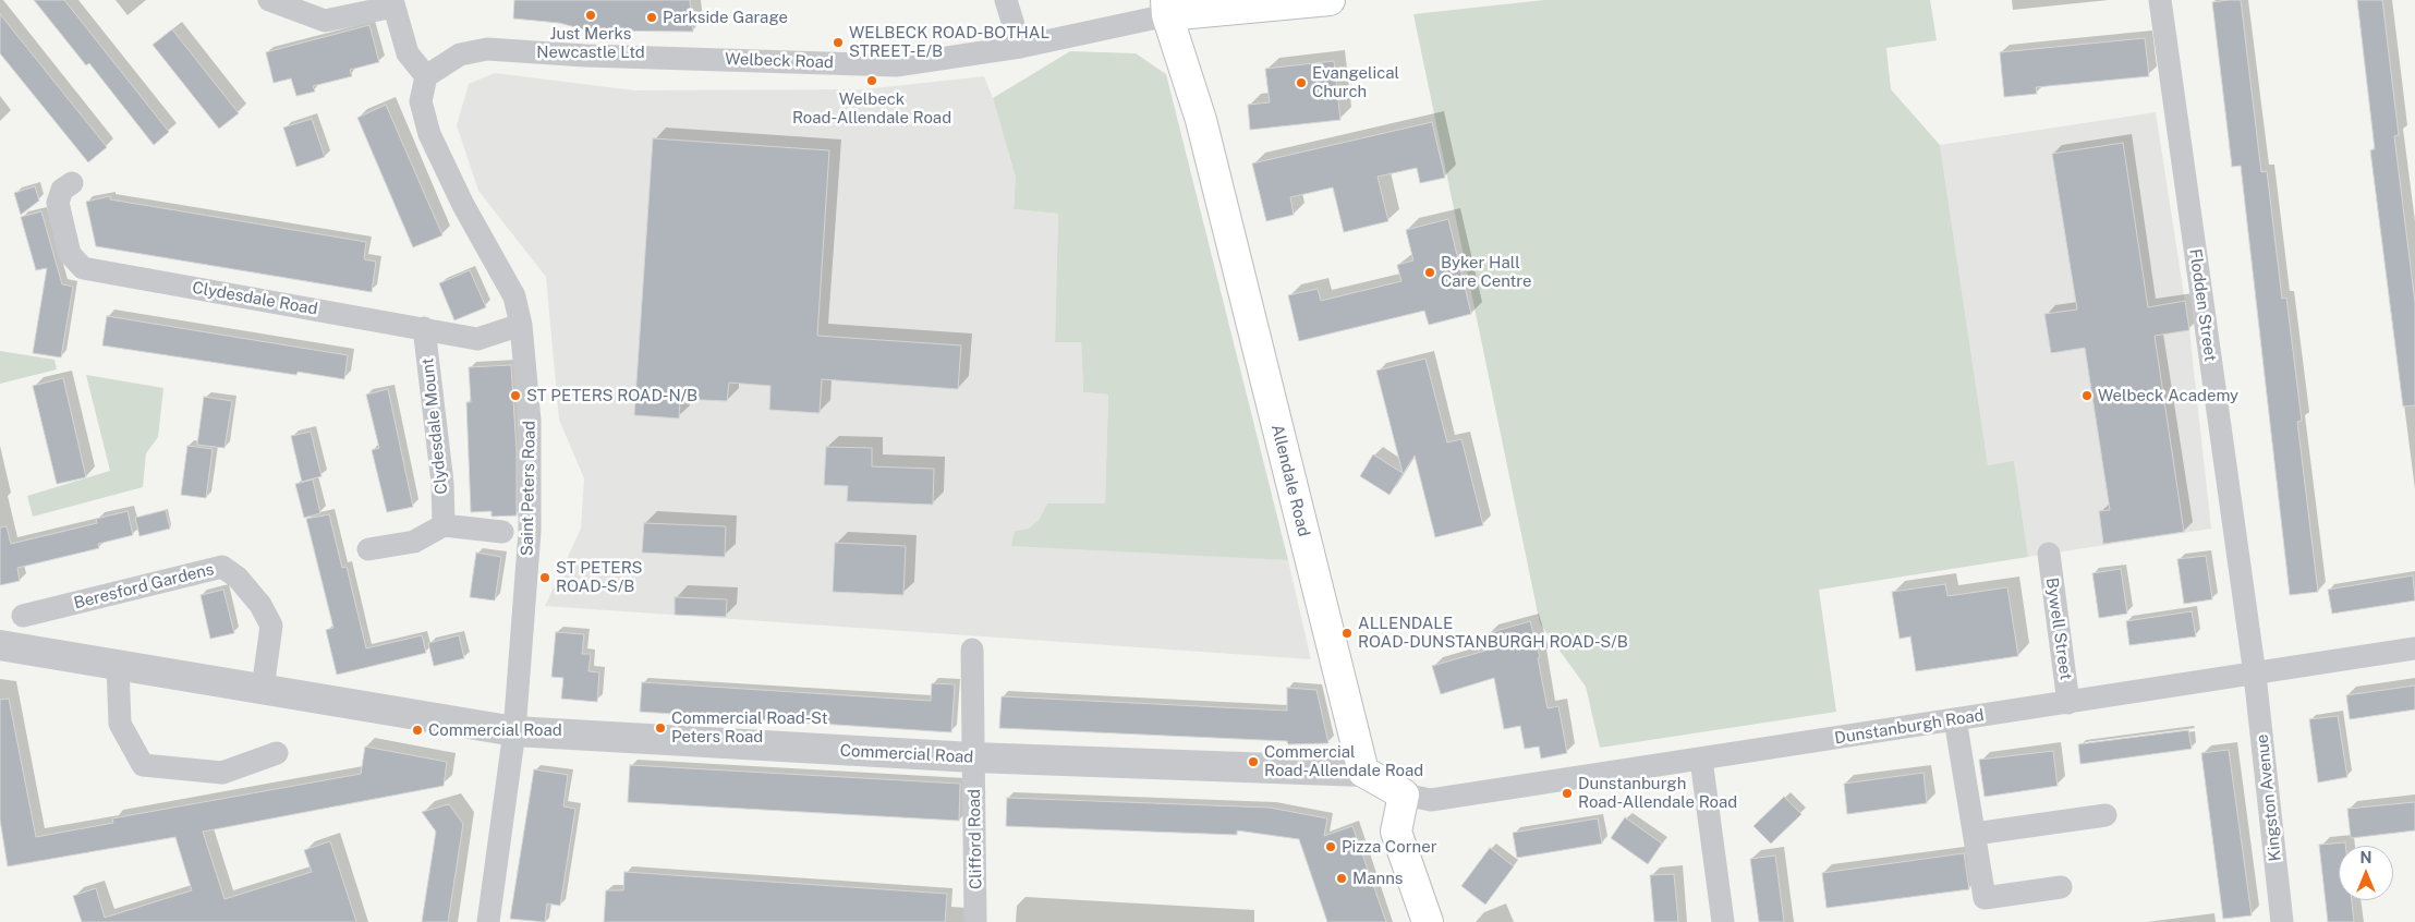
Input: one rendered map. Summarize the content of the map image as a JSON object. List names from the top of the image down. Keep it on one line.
{"streets":{"main road":["Welbeck Road","Allendale Road"],"street":["Clydesdale Road","Flodden Street","Clydesdale Mount","Saint Peters Road","Beresford Gardens","Bywell Street","Dunstanburgh Road","Commercial Road","Kingston Avenue","Clifford Road"]},"crossings":[["Welbeck Road","Allendale Road"],["Welbeck Road","Saint Peters Road"],["Clydesdale Road","Clydesdale Mount"],["Clydesdale Road","Saint Peters Road"],["Flodden Street","Dunstanburgh Road"],["Flodden Street","Kingston Avenue"],["Allendale Road","Commercial Road"],["Saint Peters Road","Commercial Road"],["Beresford Gardens","Commercial Road"],["Bywell Street","Dunstanburgh Road"],["Dunstanburgh Road","Kingston Avenue"],["Commercial Road","Clifford Road"]],"places":["Just Merks Newcastle Ltd","Parkside Garage","WELBECK ROAD-BOTHAL STREET-E/B","Welbeck Road-Allendale Road","Evangelical Church","Byker Hall Care Centre","ST PETERS ROAD-N/B","Welbeck Academy","ST PETERS ROAD-S/B","ALLENDALE ROAD-DUNSTANBURGH ROAD-S/B","Commercial Road-St Peters Road","Commercial Road","Commercial Road-Allendale Road","Dunstanburgh Road-Allendale Road","Pizza Corner","Manns"],"north":"top"}
